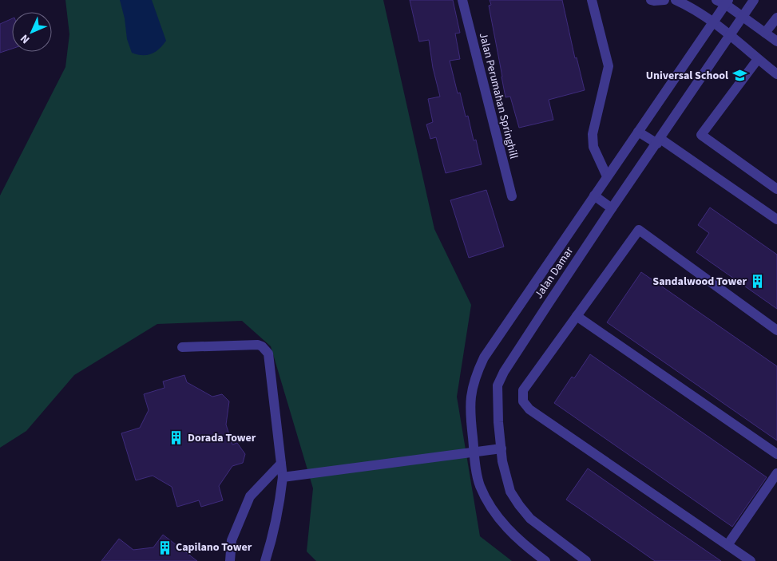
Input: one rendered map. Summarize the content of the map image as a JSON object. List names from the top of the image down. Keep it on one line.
{"streets":{"street":["Jalan Perumahan Springhill","Jalan Damar"]},"places":{"school or university":["Universal School"],"building":["Sandalwood Tower","Dorada Tower","Capilano Tower"]},"north":"bottom left"}
